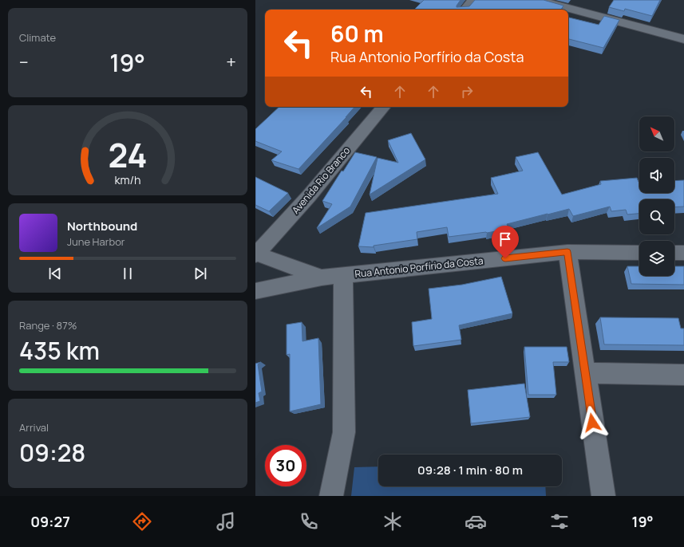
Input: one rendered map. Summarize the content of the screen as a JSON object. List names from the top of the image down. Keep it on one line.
{"streets":{"street":["Avenida Rio Branco","Rua Antonio Porfírio da Costa"]},"crossings":[["Avenida Rio Branco","Rua Antonio Porfírio da Costa"]],"north":"top left","page":{"tile":["Climate",["Range · 87%","435 km"],["Arrival","09:28"]],"turn":["60 m","Rua Antonio Porfírio da Costa"],"heat":["−","19°","+"],"song":["Northbound","June Harbor"],"limit":"30","trip":"09:28 · 1 min · 80 m","tabs":["09:27","19°"],"gauge":["24","km/h"]}}
